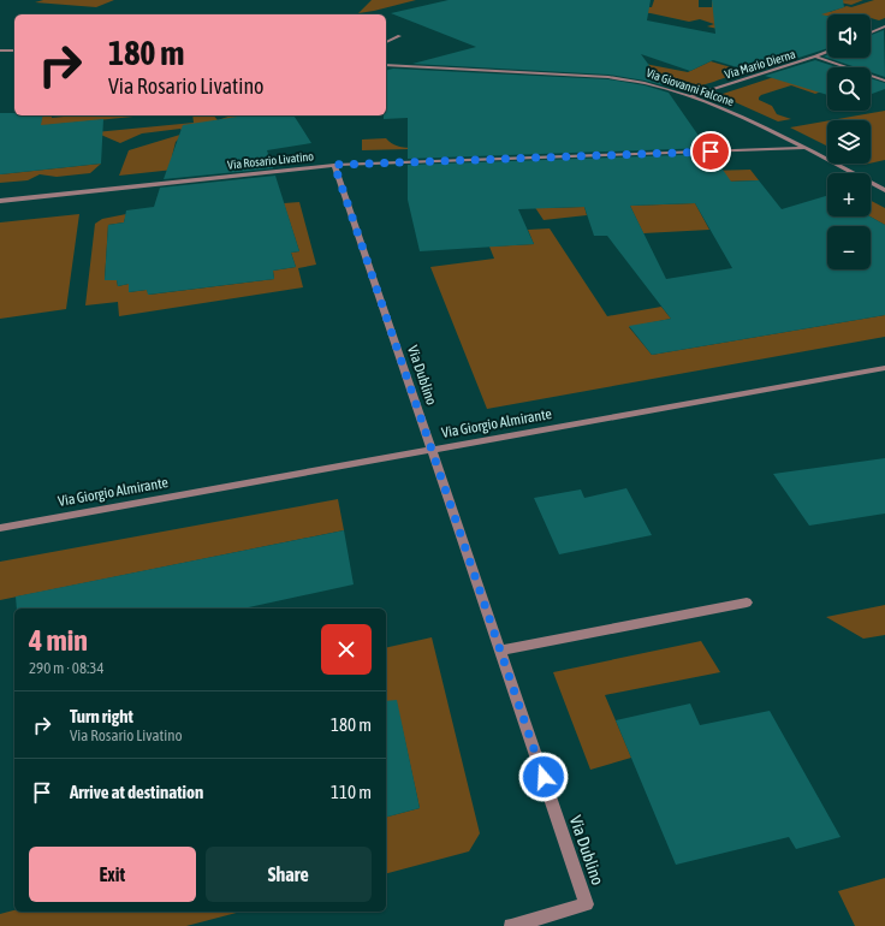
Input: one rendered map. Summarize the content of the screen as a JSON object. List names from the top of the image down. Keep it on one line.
{"streets":{"street":["Via Mario Dierna","Via Giovanni Falcone","Via Rosario Livatino","Via Dublino","Via Giorgio Almirante"]},"crossings":[["Via Mario Dierna","Via Giovanni Falcone"],["Via Giovanni Falcone","Via Rosario Livatino"],["Via Rosario Livatino","Via Dublino"],["Via Dublino","Via Giorgio Almirante"]],"page":{"map_buttons":["+","−"],"turn":["180 m","Via Rosario Livatino"],"heading":["4 min","290 m · 08:34"],"list":[{"name":"Turn right","note":"Via Rosario Livatino","value":"180 m"},{"name":"Arrive at destination","value":"110 m"}],"buttons":["Exit","Share"]}}
